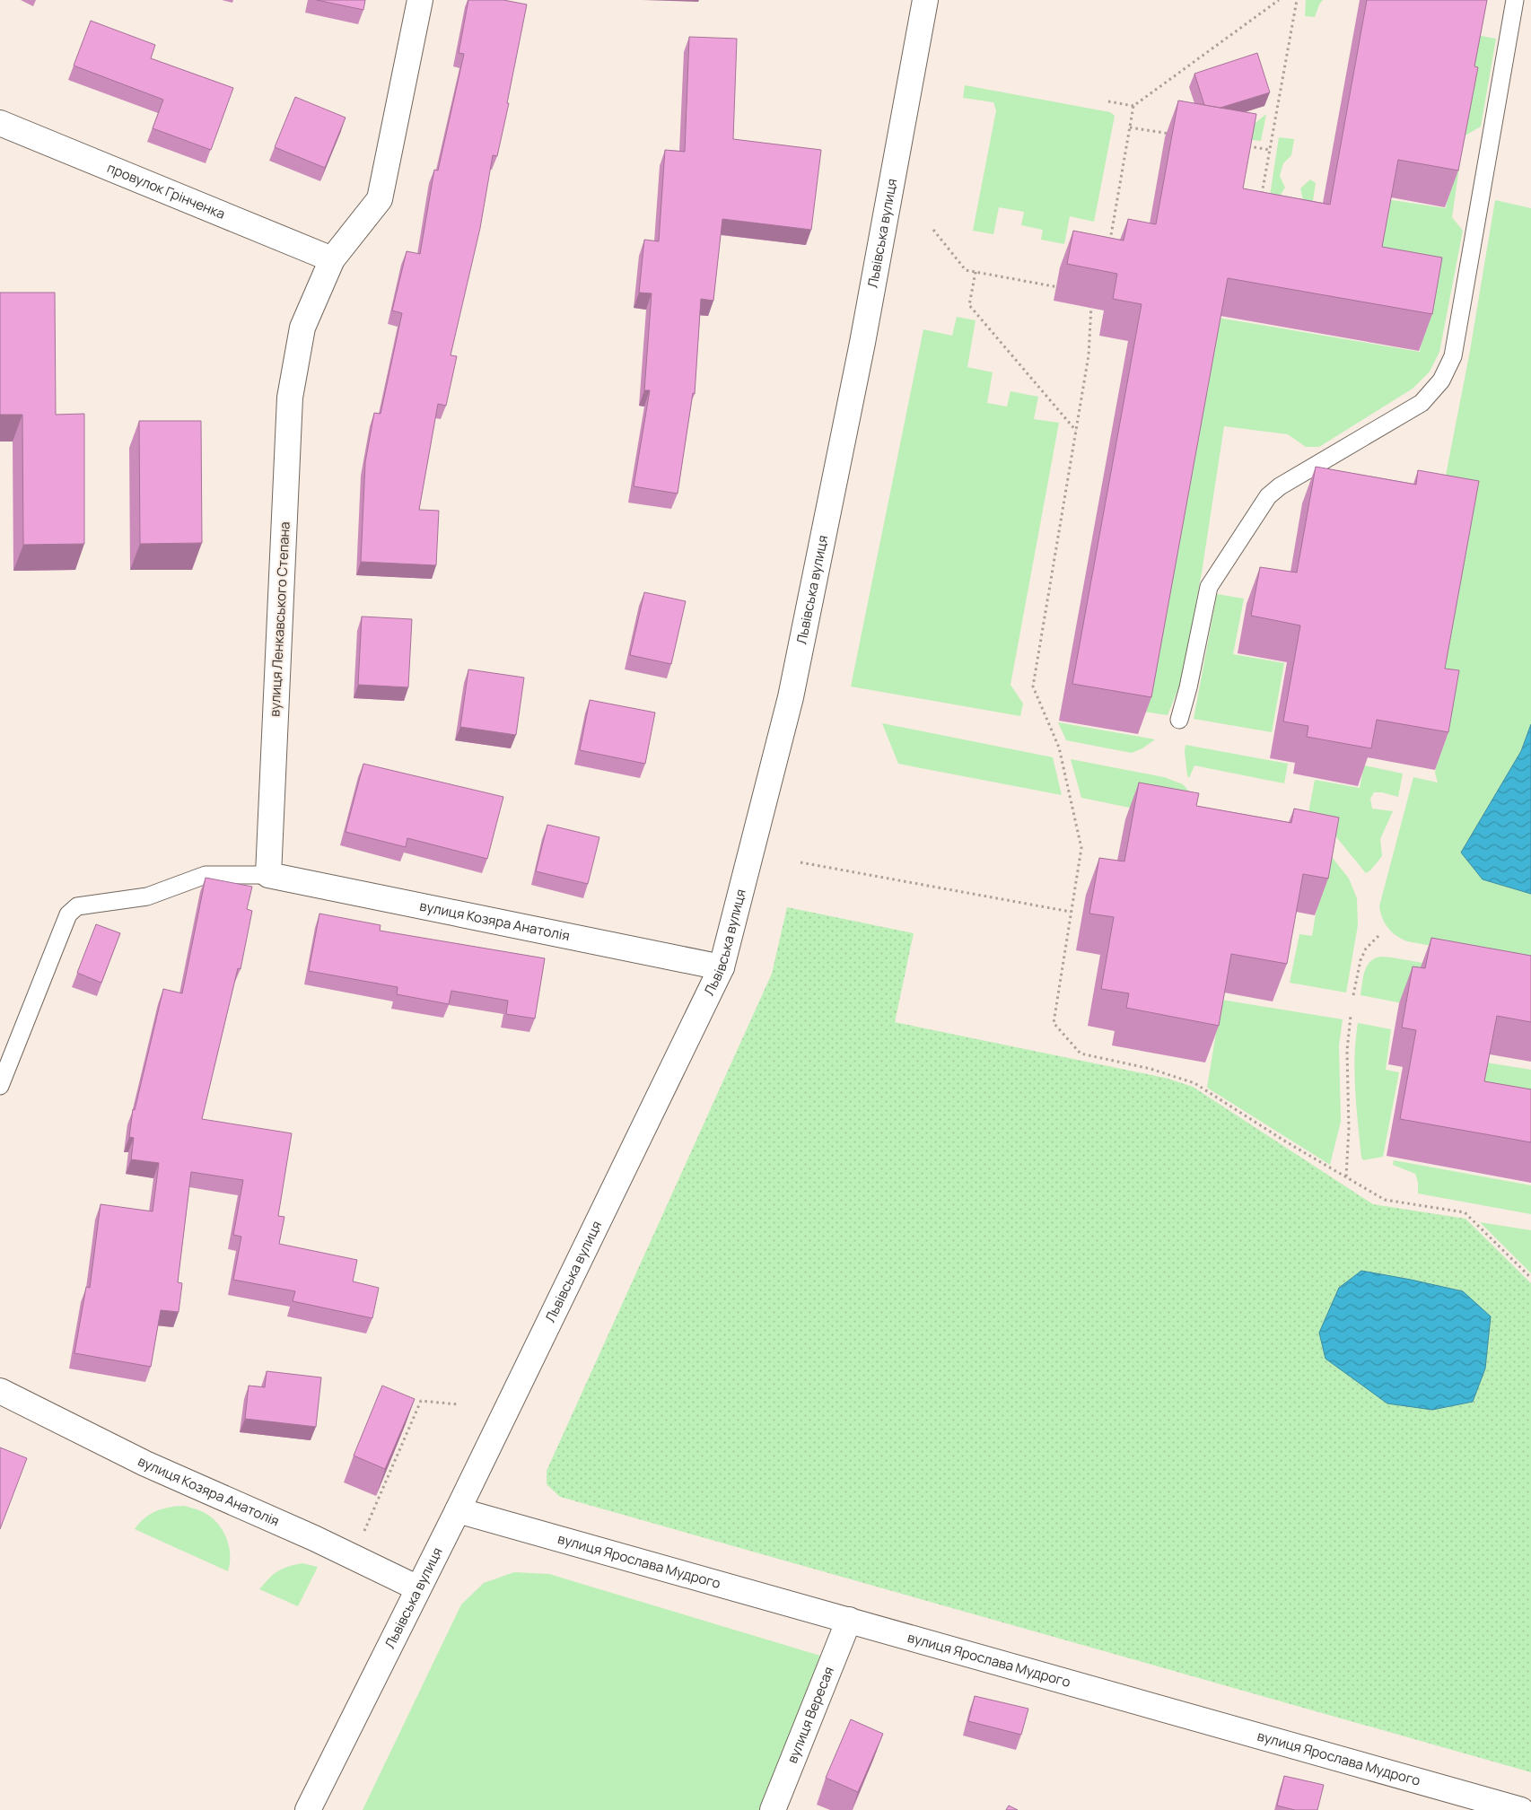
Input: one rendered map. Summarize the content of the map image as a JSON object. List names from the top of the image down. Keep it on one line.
{"streets":{"main road":["провулок Грінченка","Львівська вулиця","вулиця Ленкавського Степана","вулиця Козяра Анатолія","вулиця Ярослава Мудрого","вулиця Вересая"]},"crossings":[["провулок Грінченка","вулиця Ленкавського Степана"],["Львівська вулиця","вулиця Козяра Анатолія"],["Львівська вулиця","вулиця Ярослава Мудрого"],["вулиця Ленкавського Степана","вулиця Козяра Анатолія"],["вулиця Ярослава Мудрого","вулиця Вересая"]]}
